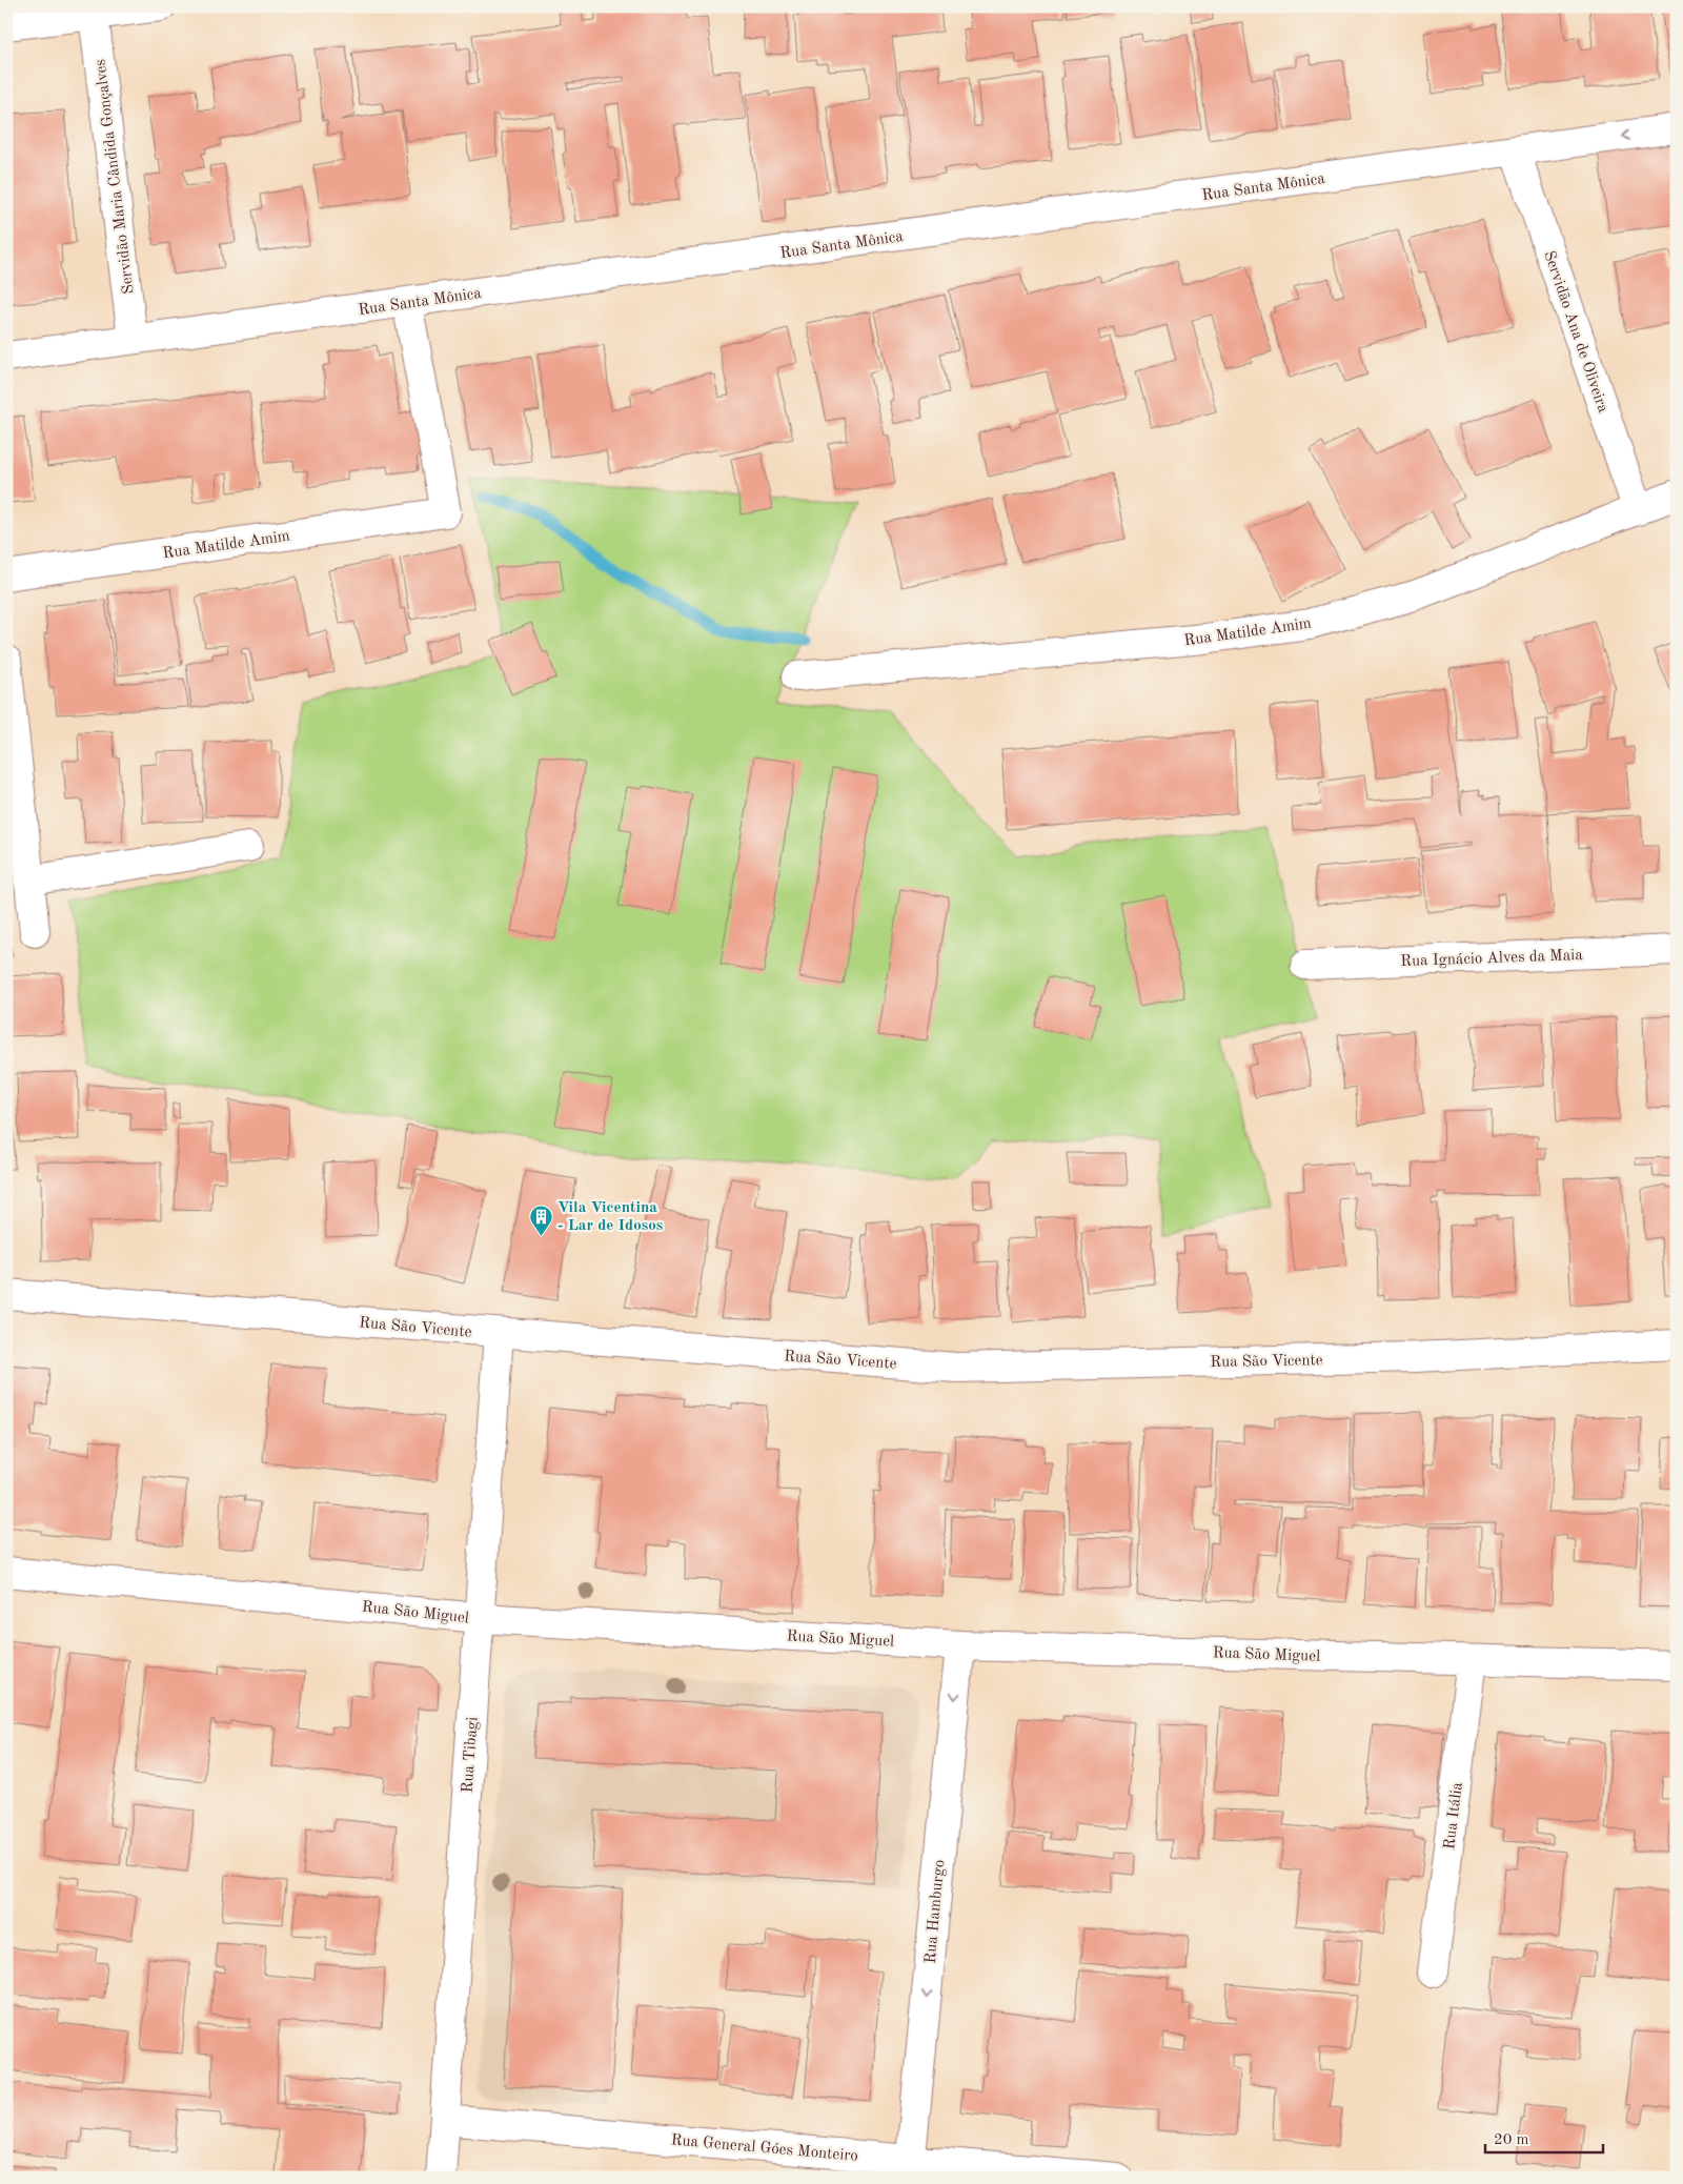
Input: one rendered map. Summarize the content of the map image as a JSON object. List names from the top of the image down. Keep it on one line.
{"streets":{"street":["Servidão Maria Cândida Gonçalves","Rua Santa Mônica","Servidão Ana de Oliveira","Rua Matilde Amim","Rua Ignácio Alves da Maia","Rua São Vicente","Rua São Miguel","Rua Tibagi","Rua Itália","Rua Hamburgo","Rua General Góes Monteiro"]},"crossings":[["Servidão Maria Cândida Gonçalves","Rua Santa Mônica"],["Rua Santa Mônica","Servidão Ana de Oliveira"],["Rua Santa Mônica","Rua Matilde Amim"],["Servidão Ana de Oliveira","Rua Matilde Amim"],["Rua São Vicente","Rua Tibagi"],["Rua São Miguel","Rua Tibagi"],["Rua São Miguel","Rua Itália"],["Rua São Miguel","Rua Hamburgo"],["Rua Tibagi","Rua General Góes Monteiro"],["Rua Hamburgo","Rua General Góes Monteiro"]],"one_way":["Rua Hamburgo"],"places":{"building":["Vila Vicentina - Lar de Idosos"]},"scale_bar":"20 m"}
